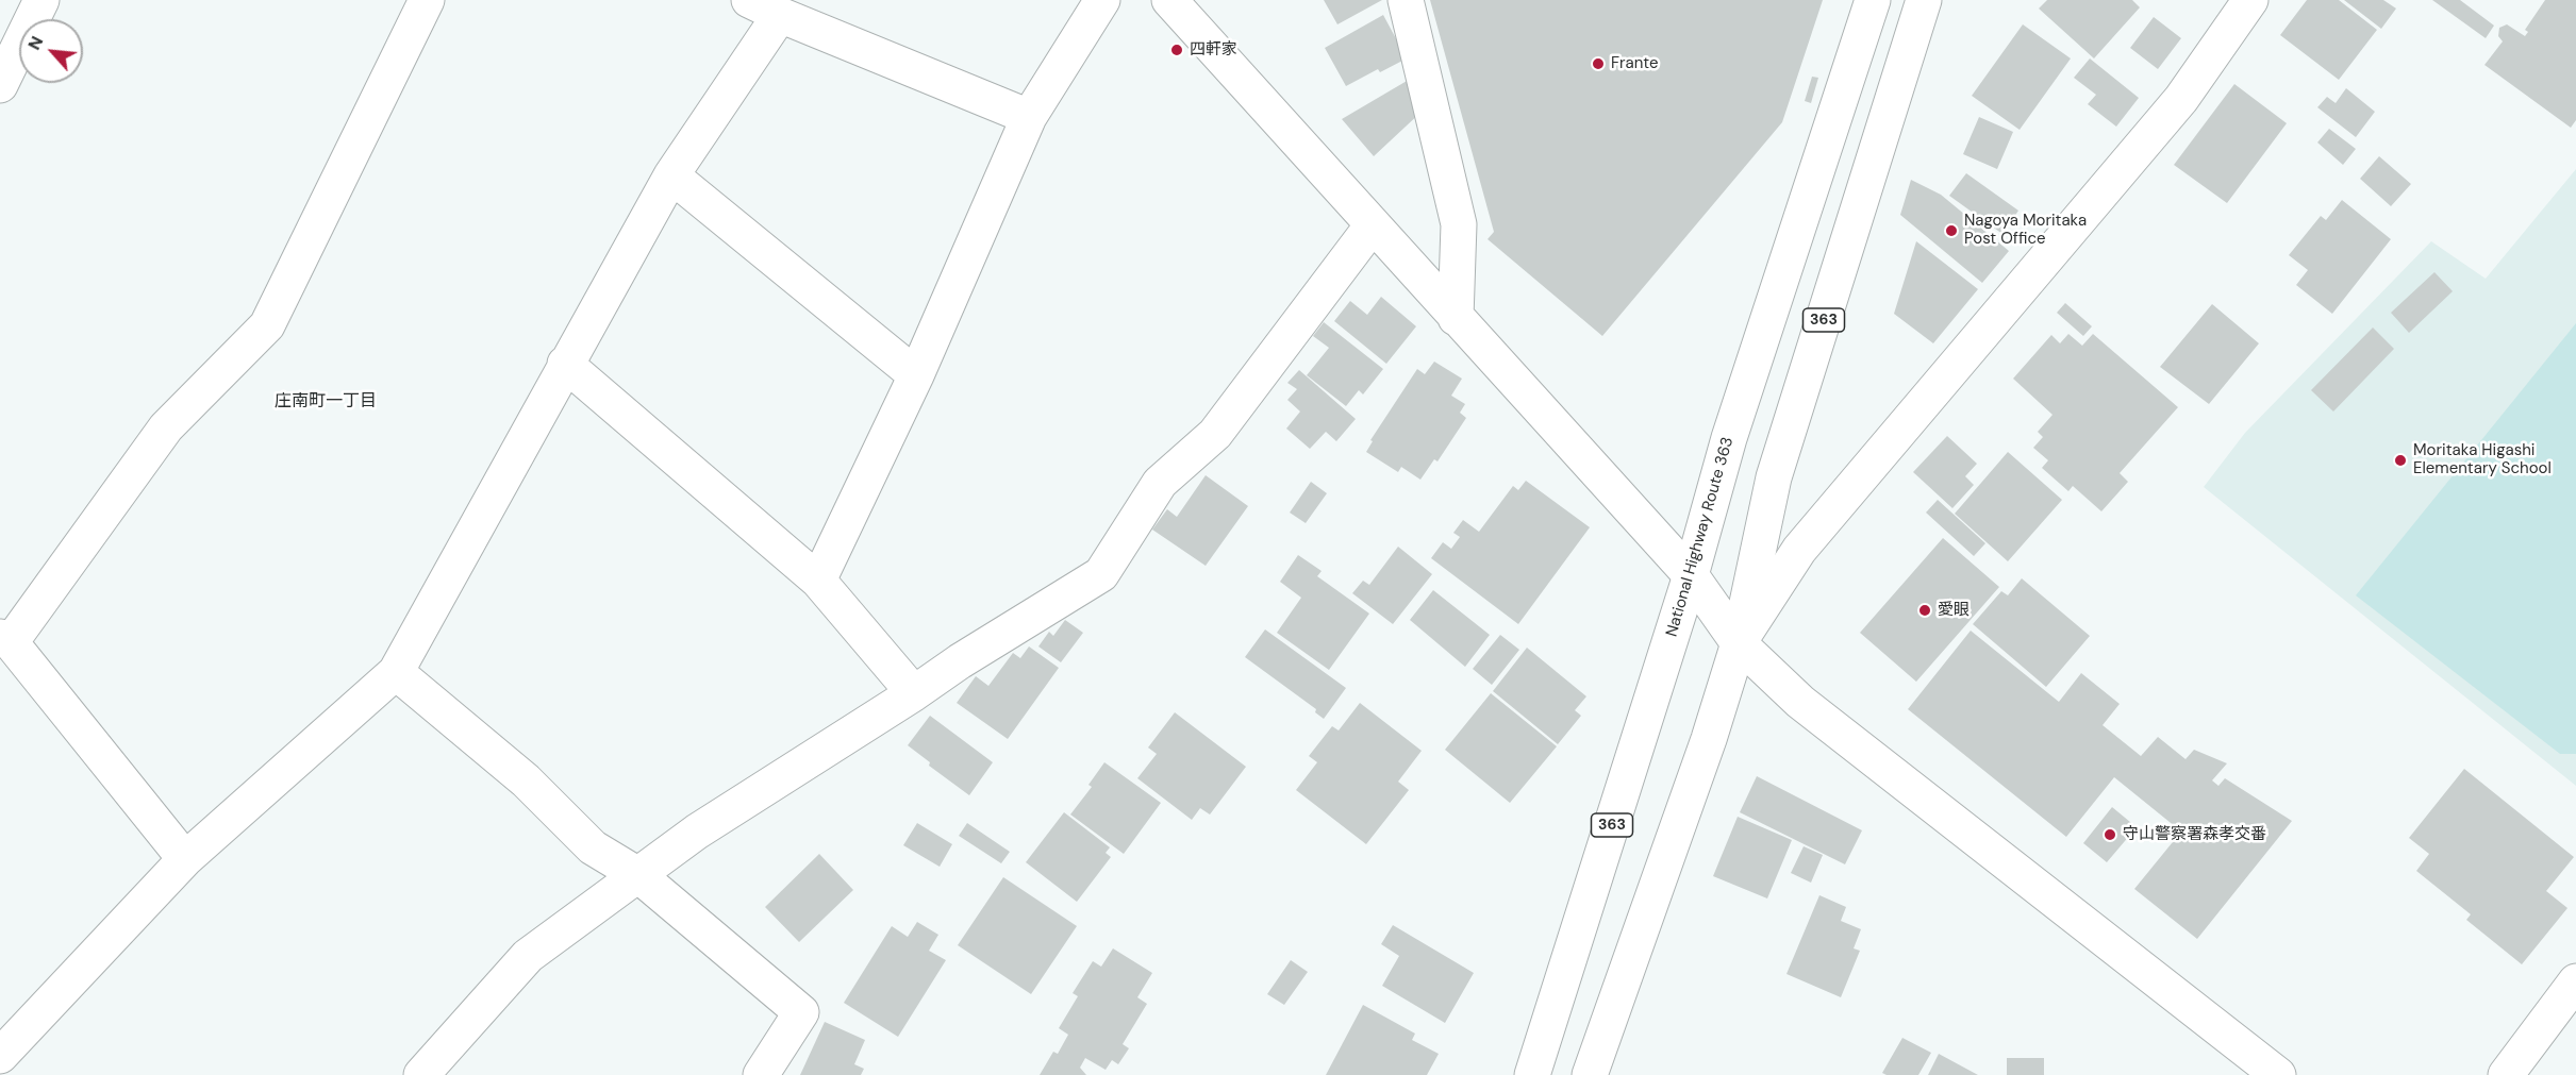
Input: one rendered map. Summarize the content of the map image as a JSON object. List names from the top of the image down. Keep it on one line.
{"streets":{"main road":["363","National Highway Route 363"]},"districts":["庄南町一丁目"],"places":["四軒家","Frante","Nagoya Moritaka Post Office","Moritaka Higashi Elementary School","愛眼","守山警察署森孝交番"],"north":"top left"}
